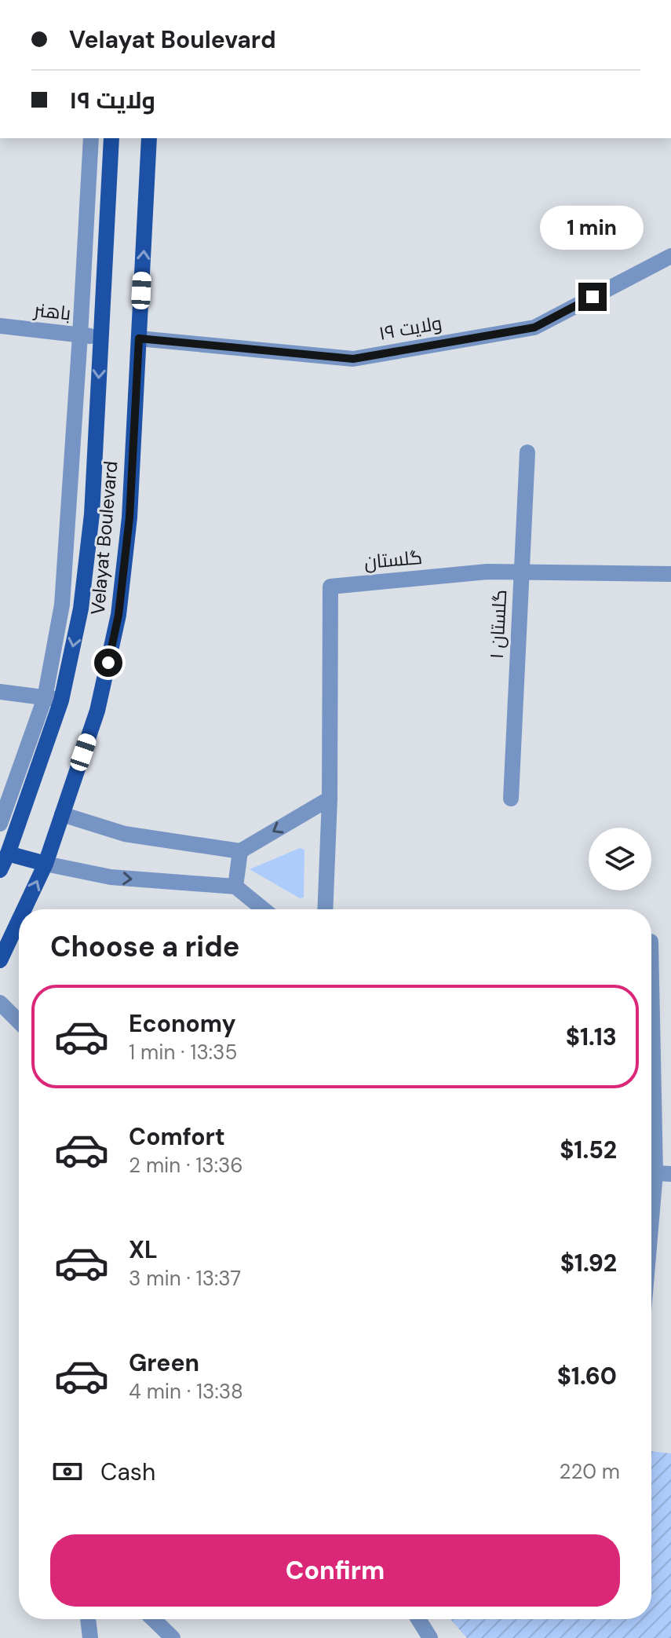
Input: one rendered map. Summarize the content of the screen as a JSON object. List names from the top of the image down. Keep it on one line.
{"streets":{"main road":["Velayat Boulevard"],"street":["باهنر","ولایت ۱۹","گلستان","گلستان ۱"]},"crossings":[["باهنر","Velayat Boulevard"],["ولایت ۱۹","Velayat Boulevard"],["گلستان","گلستان ۱"]],"page":{"banner":["Velayat Boulevard","ولایت ۱۹"],"bubble":"1 min","heading":"Choose a ride","list":[{"name":"Economy","note":"1 min · 13:35","value":"$1.13"},{"name":"Comfort","note":"2 min · 13:36","value":"$1.52"},{"name":"XL","note":"3 min · 13:37","value":"$1.92"},{"name":"Green","note":"4 min · 13:38","value":"$1.60"}],"pay":["Cash","220 m"],"buttons":"Confirm"}}
